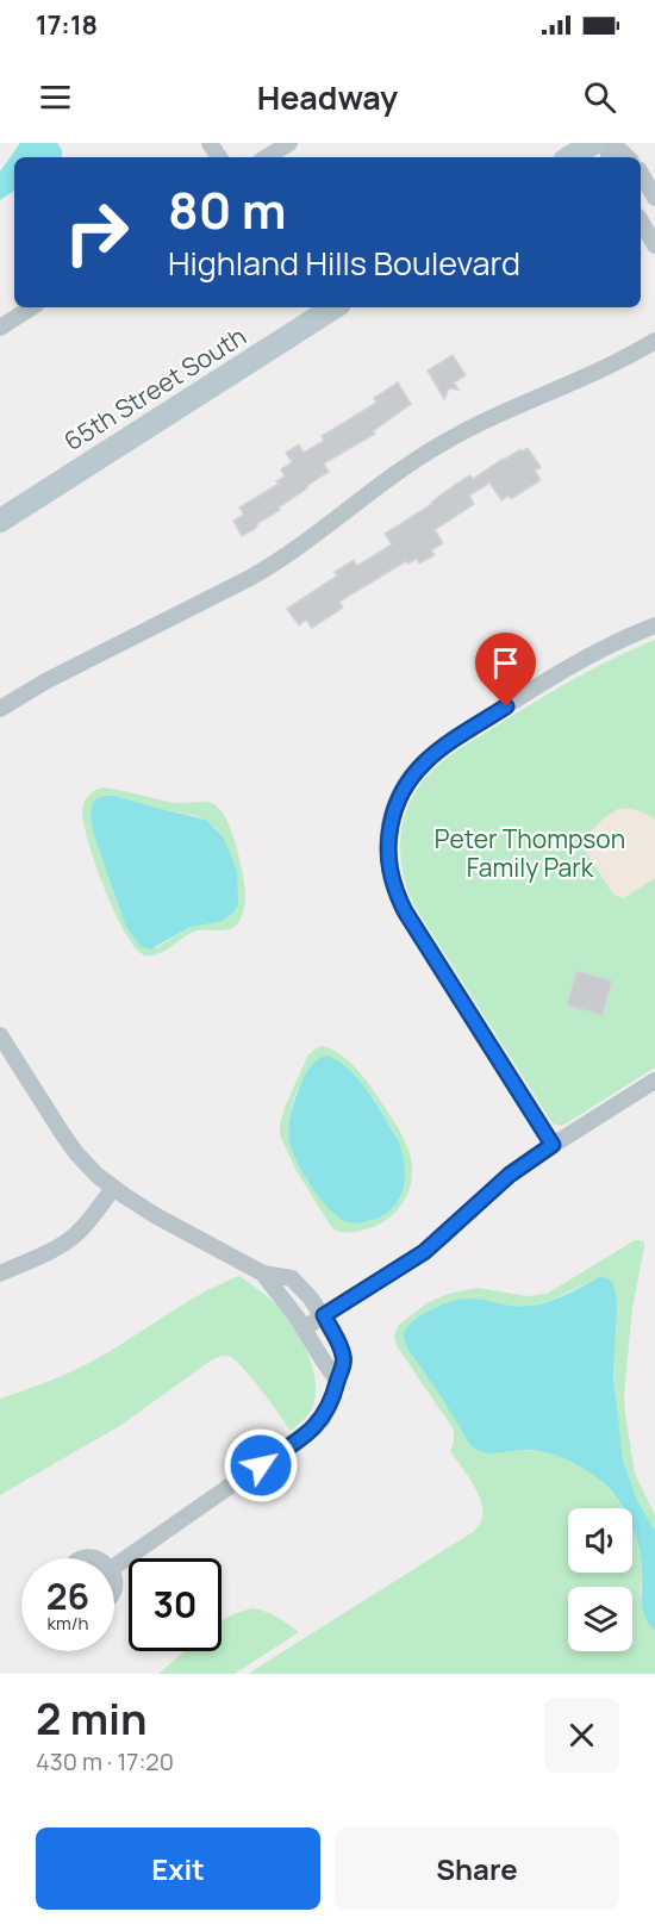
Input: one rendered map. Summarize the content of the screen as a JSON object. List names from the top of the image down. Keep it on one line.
{"streets":{"street":["65th Street South"]},"parks":["Peter Thompson Family Park"],"page":{"status":"17:18","header":"Headway","turn":["80 m","Highland Hills Boulevard"],"speed":"26 km/h","limit":"30","heading":["2 min","430 m · 17:20"],"buttons":["Exit","Share"]}}
